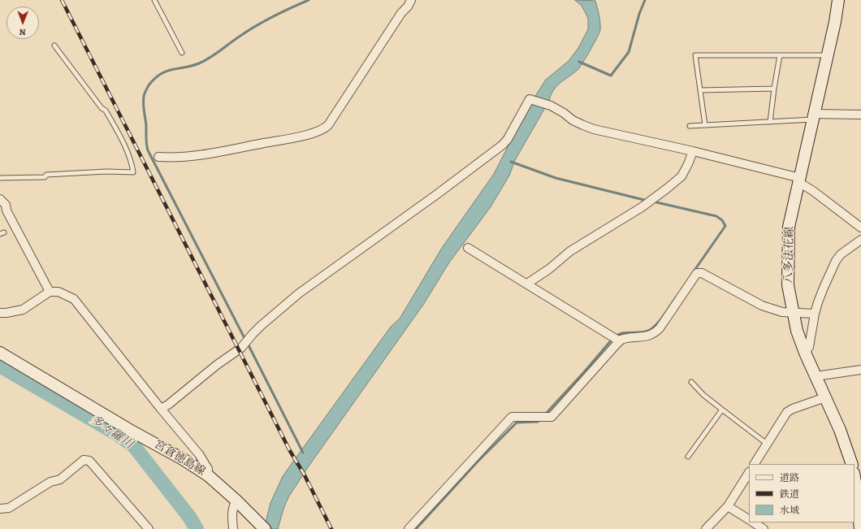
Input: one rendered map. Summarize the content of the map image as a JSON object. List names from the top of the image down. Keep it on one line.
{"streets":{"main road":["八多法花線","宮倉徳島線"]},"water":["多々羅川"],"legend":["道路","鉄道","水域"],"north":"bottom"}
